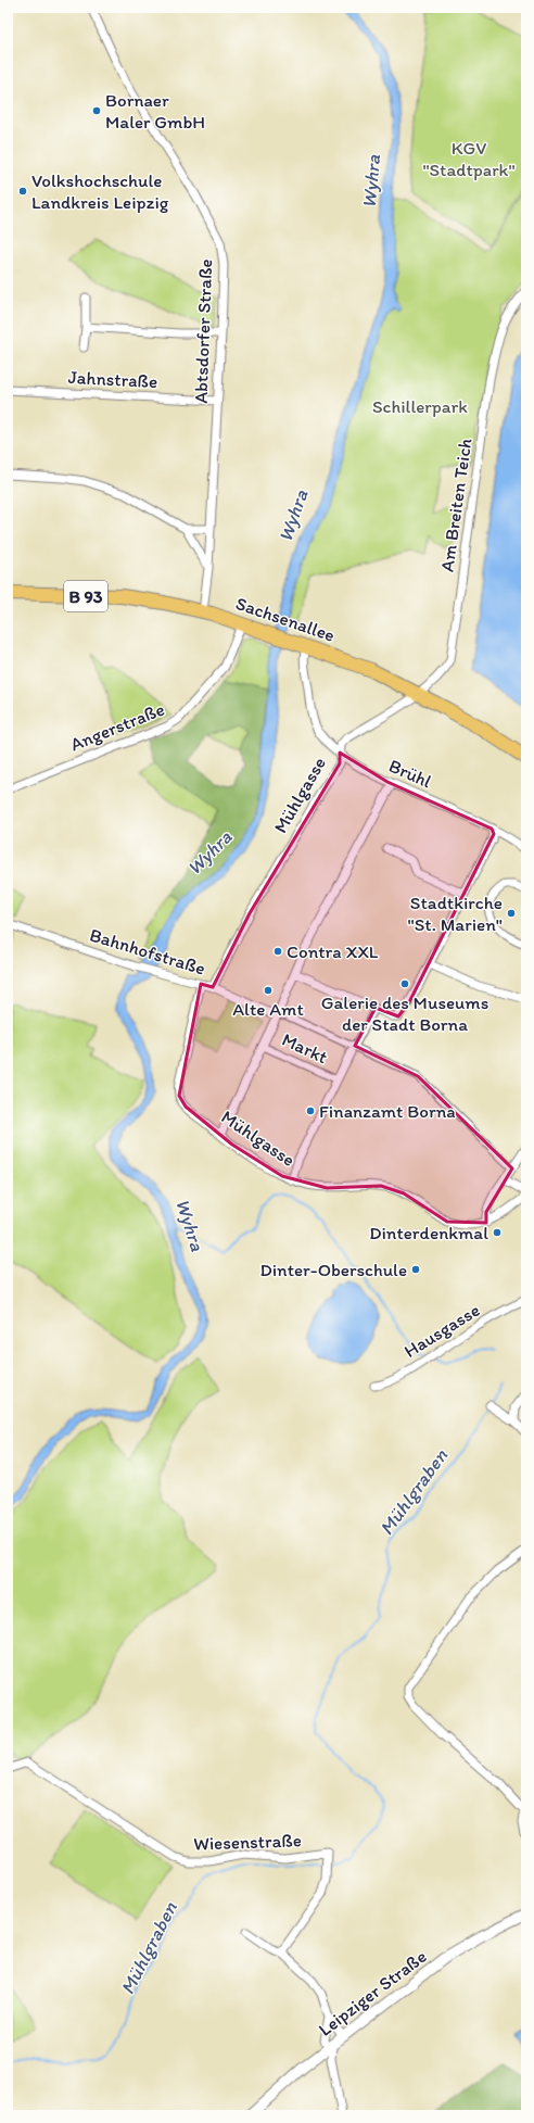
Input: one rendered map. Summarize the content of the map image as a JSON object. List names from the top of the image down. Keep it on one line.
{"streets":{"main road":["B 93","Sachsenallee"],"street":["Abtsdorfer Straße","Jahnstraße","Am Breiten Teich","Angerstraße","Brühl","Mühlgasse","Bahnhofstraße","Markt","Hausgasse","Wiesenstraße","Leipziger Straße"]},"crossings":[["Abtsdorfer Straße","Jahnstraße"],["Abtsdorfer Straße","Sachsenallee"],["Am Breiten Teich","Sachsenallee"],["Am Breiten Teich","Mühlgasse"],["Sachsenallee","Angerstraße"],["Sachsenallee","Brühl"],["Sachsenallee","Mühlgasse"],["Brühl","Mühlgasse"],["Brühl","Markt"],["Mühlgasse","Bahnhofstraße"],["Bahnhofstraße","Markt"]],"water":["Wyhra","Mühlgraben"],"parks":["KGV \"Stadtpark\"","Schillerpark"],"places":["Bornaer Maler GmbH","Volkshochschule Landkreis Leipzig","Stadtkirche \"St. Marien\"","Contra XXL","Galerie des Museums der Stadt Borna","Alte Amt","Finanzamt Borna","Dinterdenkmal","Dinter-Oberschule"]}
